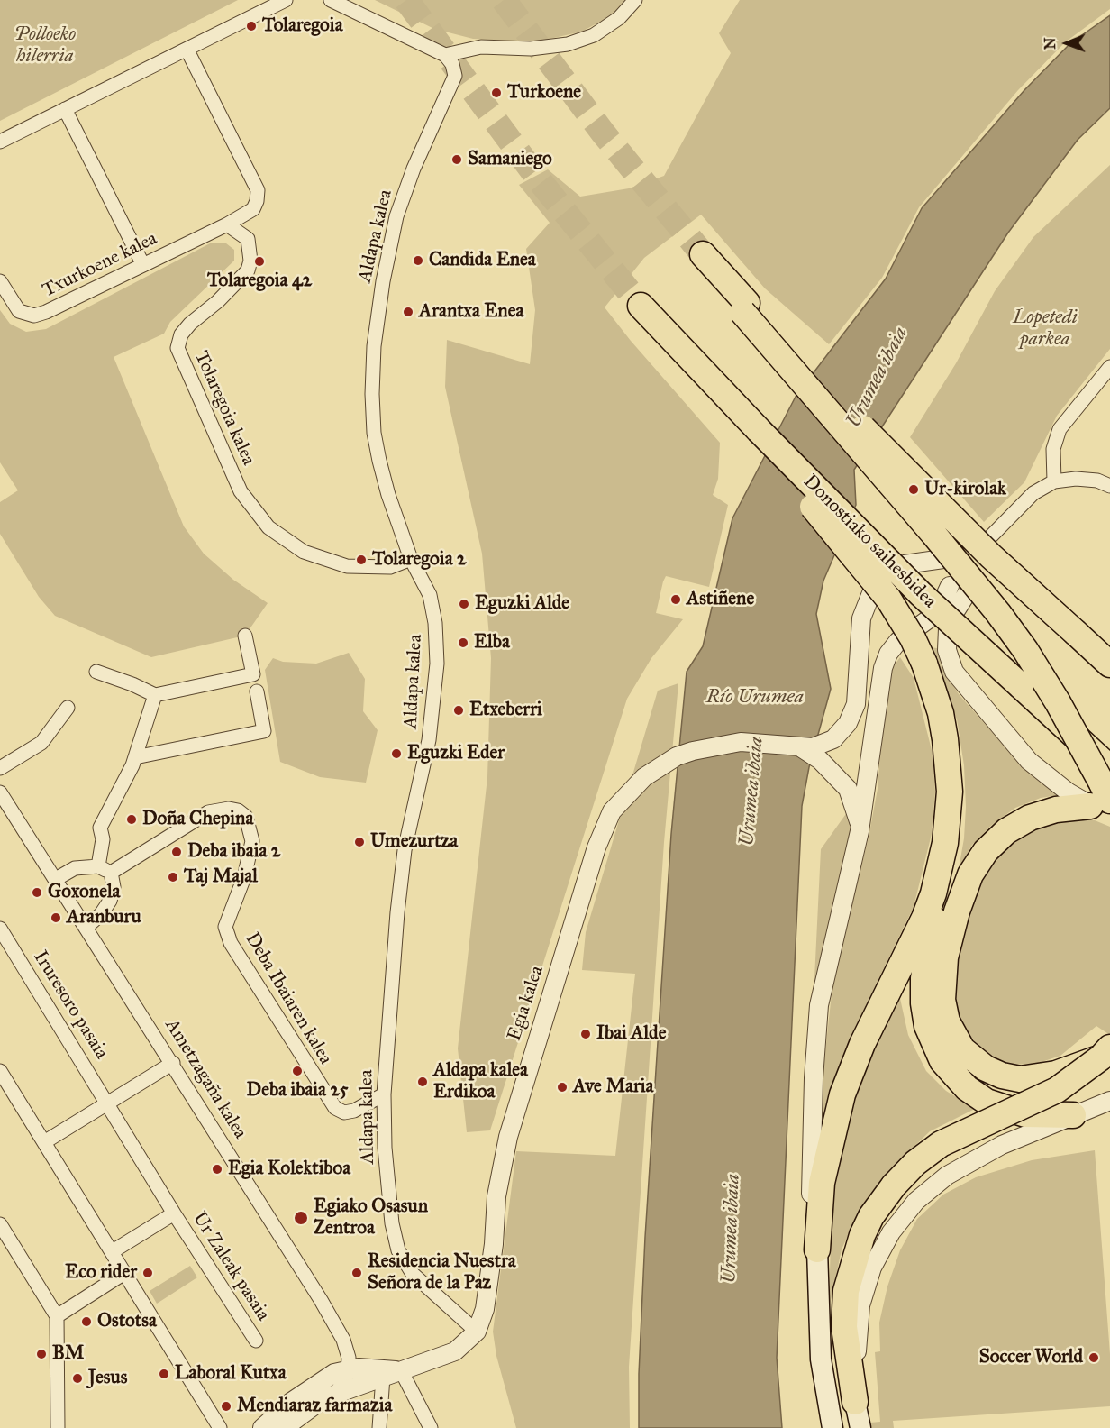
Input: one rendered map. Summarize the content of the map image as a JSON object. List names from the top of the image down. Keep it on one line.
{"streets":{"highway":["Donostiako saihesbidea"],"street":["Aldapa kalea","Txurkoene kalea","Tolaregoia kalea","Deba Ibaiaren kalea","Egia kalea","Iruresoro pasaia","Ametzagaña kalea","Ur Zaleak pasaia"]},"crossings":[["Aldapa kalea","Tolaregoia kalea"],["Aldapa kalea","Deba Ibaiaren kalea"],["Aldapa kalea","Egia kalea"],["Txurkoene kalea","Tolaregoia kalea"],["Deba Ibaiaren kalea","Ametzagaña kalea"],["Iruresoro pasaia","Ur Zaleak pasaia"]],"water":["Urumea ibaia","Río Urumea"],"parks":["Polloeko hilerria","Lopetedi parkea"],"places":["Tolaregoia","Turkoene","Samaniego","Candida Enea","Tolaregoia 42","Arantxa Enea","Ur-kirolak","Tolaregoia 2","Astiñene","Eguzki Alde","Elba","Etxeberri","Eguzki Eder","Doña Chepina","Umezurtza","Deba ibaia 2","Taj Majal","Goxonela","Aranburu","Ibai Alde","Deba ibaia 25","Aldapa kalea Erdikoa","Ave Maria","Egia Kolektiboa","Egiako Osasun Zentroa","Eco rider","Residencia Nuestra Señora de la Paz","Ostotsa","BM","Soccer World","Laboral Kutxa","Jesus","Mendiaraz farmazia"],"north":"left"}
